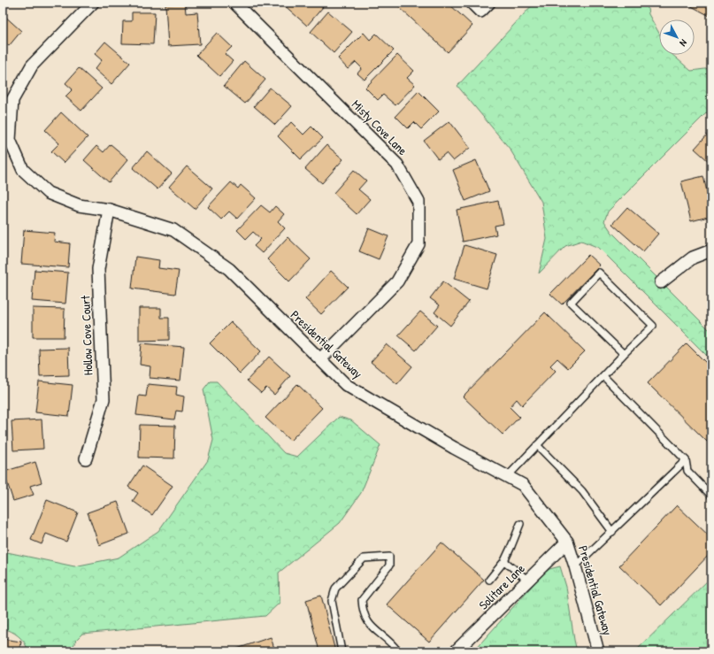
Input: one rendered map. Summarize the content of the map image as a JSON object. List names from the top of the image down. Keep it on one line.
{"streets":{"street":["Misty Cove Lane","Hollow Cove Court","Presidential Gateway","Solitare Lane"]},"crossings":[["Misty Cove Lane","Presidential Gateway"],["Hollow Cove Court","Presidential Gateway"],["Presidential Gateway","Solitare Lane"]],"north":"bottom right"}
